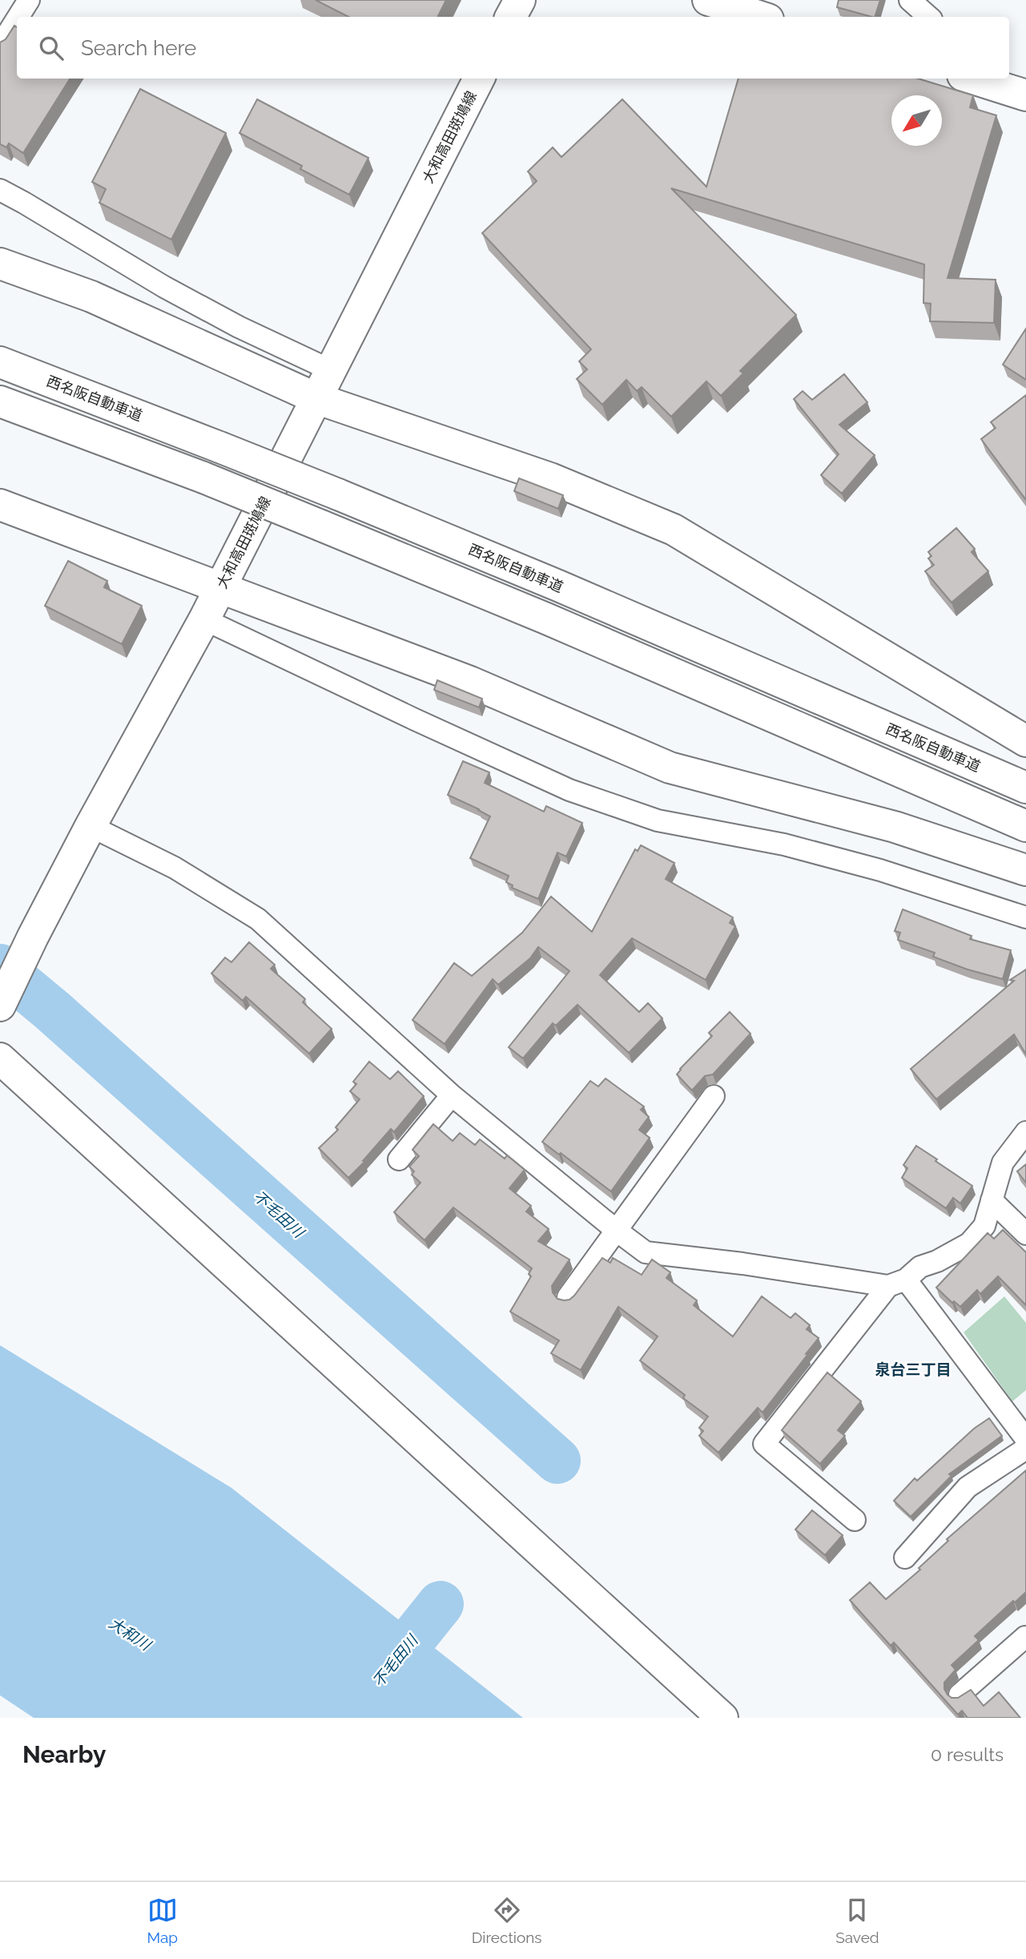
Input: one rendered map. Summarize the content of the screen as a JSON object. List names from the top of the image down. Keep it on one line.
{"streets":{"main road":["大和高田斑鳩線","西名阪自動車道"]},"districts":["泉台三丁目"],"water":["不毛田川","大和川"],"north":"bottom left","page":{"search":"Search here","heading":["Nearby","0 results"],"nav":["Map","Directions","Saved"]}}
